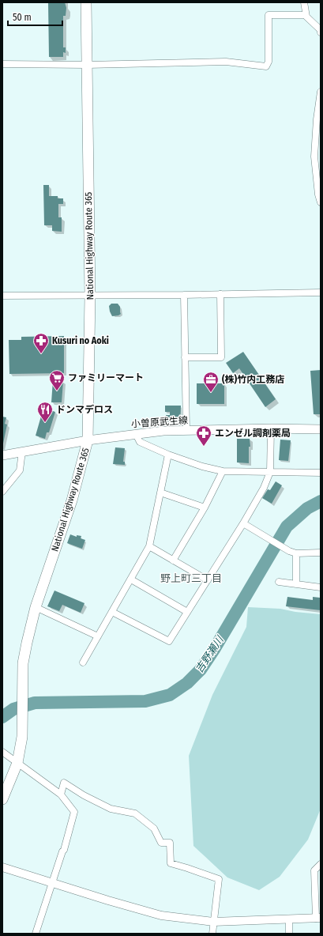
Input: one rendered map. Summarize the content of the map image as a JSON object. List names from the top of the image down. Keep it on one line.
{"streets":{"highway":["National Highway Route 365"],"main road":["小曽原武生線"]},"crossings":[["National Highway Route 365","小曽原武生線"]],"districts":["野上町三丁目"],"water":["吉野瀬川"],"places":{"pharmacy":["Kusuri no Aoki","エンゼル調剤薬局"],"supermarket":["ファミリーマート"],"office":["(株)竹内工務店"],"restaurant":["ドンマデロス"]},"scale_bar":"50 m"}
